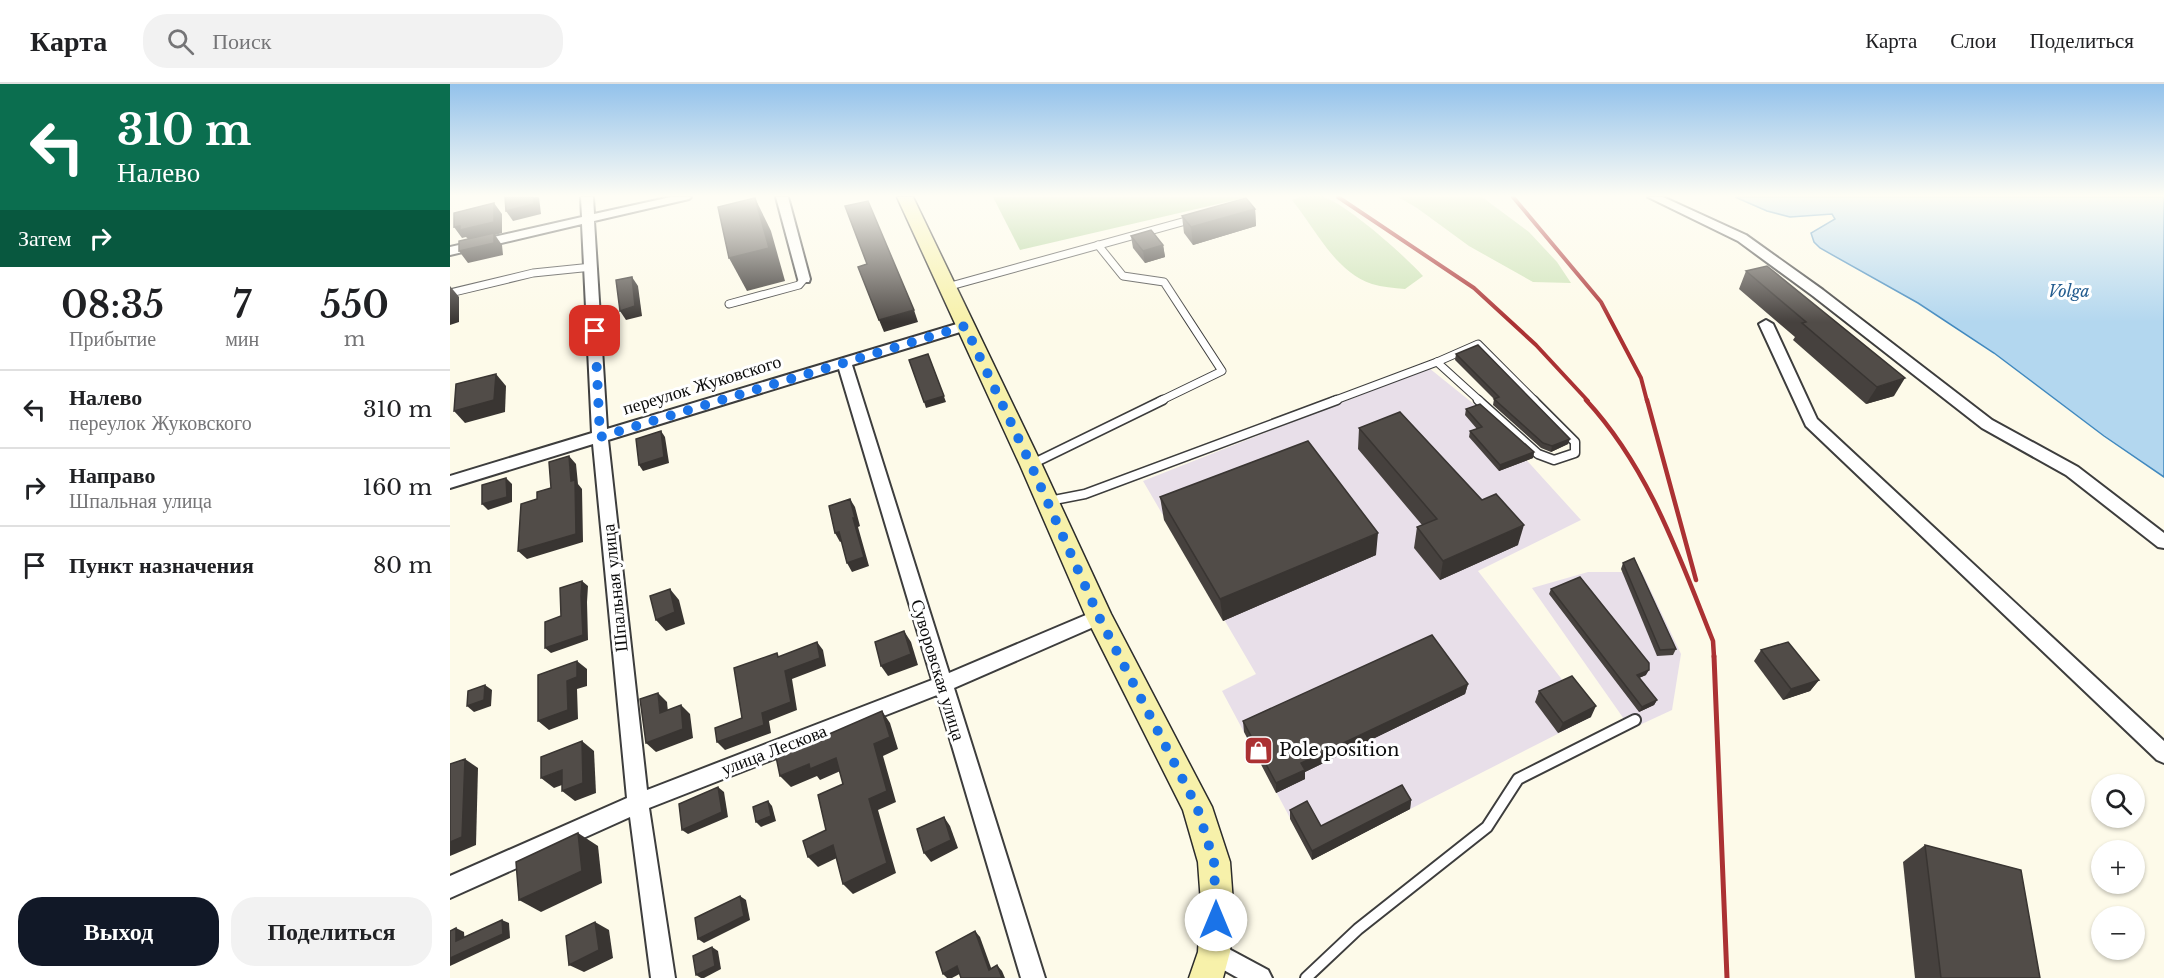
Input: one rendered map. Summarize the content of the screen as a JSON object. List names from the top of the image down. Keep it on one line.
{"streets":{"street":["переулок Жуковского","Шпальная улица","Суворовская улица","улица Лескова"]},"crossings":[["переулок Жуковского","Шпальная улица"],["переулок Жуковского","Суворовская улица"],["Шпальная улица","улица Лескова"],["Суворовская улица","улица Лескова"]],"water":["Volga"],"places":{"shop":["Pole position"]},"page":{"header":"Карта","search":"Поиск","nav":["Карта","Слои","Поделиться"],"turn":["310 m","Налево"],"then":"Затем","eta":["08:35","Прибытие","7","мин","550","m"],"list":[{"name":"Налево","note":"переулок Жуковского","value":"310 m"},{"name":"Направо","note":"Шпальная улица","value":"160 m"},{"name":"Пункт назначения","value":"80 m"}],"map_buttons":["+","−"],"buttons":["Выход","Поделиться"]}}
